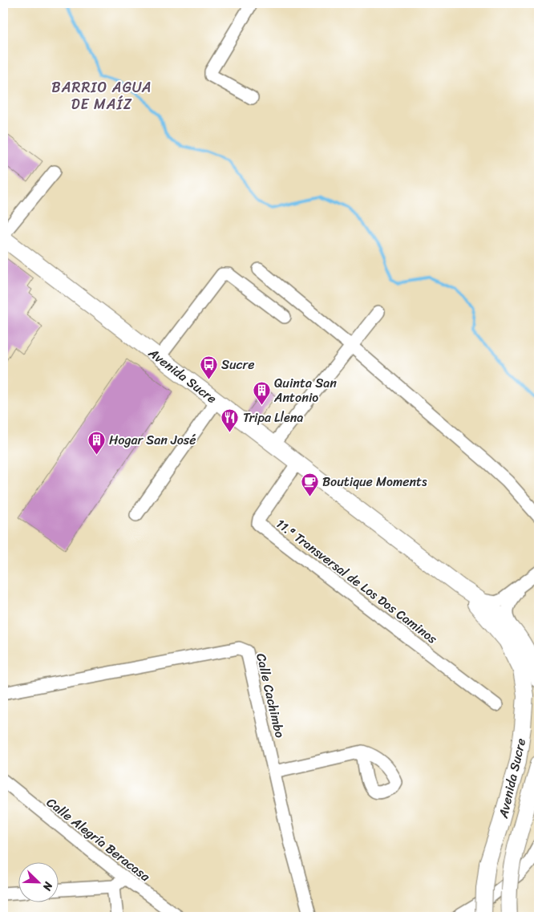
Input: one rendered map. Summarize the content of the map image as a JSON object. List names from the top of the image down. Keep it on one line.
{"streets":{"main road":["Avenida Sucre"],"street":["11.ª Transversal de Los Dos Caminos","Calle Cachimbo","Calle Alegría Beracasa"]},"crossings":[["Avenida Sucre","11.ª Transversal de Los Dos Caminos"]],"districts":["BARRIO AGUA DE MAÍZ"],"places":{"bus stop":["Sucre"],"building":["Quinta San Antonio","Hogar San José"],"restaurant":["Tripa Llena"],"cafe":["Boutique Moments"]},"north":"bottom right"}
